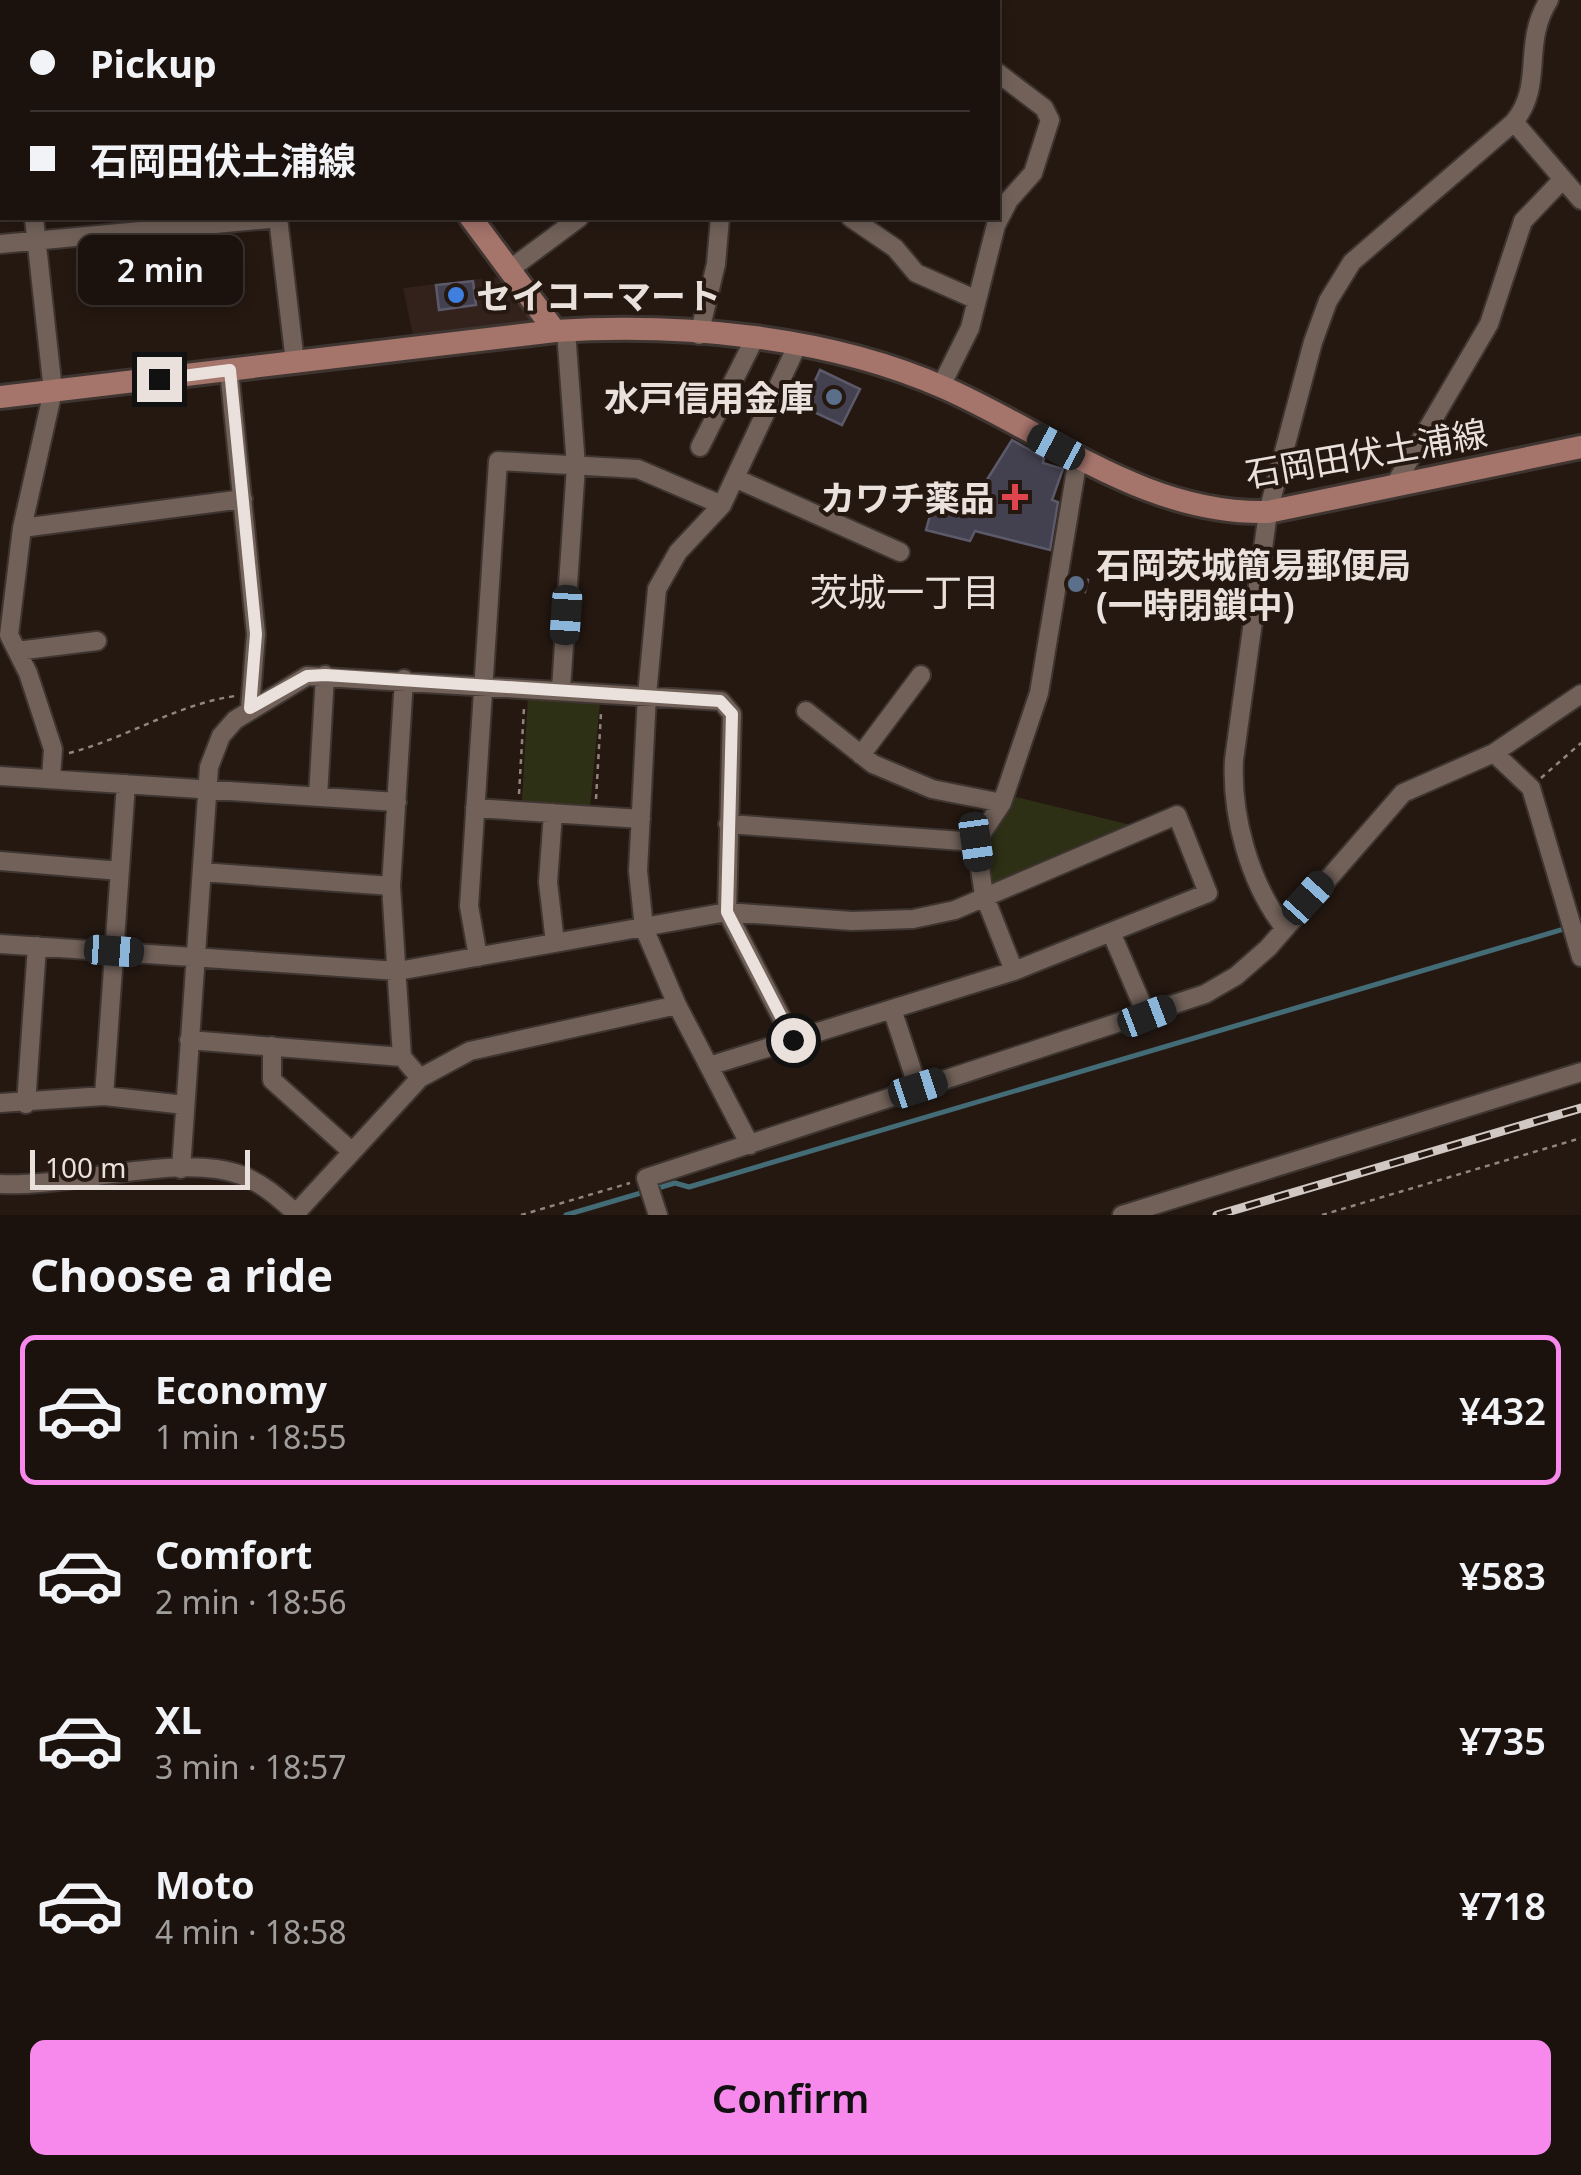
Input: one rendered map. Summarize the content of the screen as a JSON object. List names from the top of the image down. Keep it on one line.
{"streets":{"main road":["石岡田伏土浦線"]},"districts":["茨城一丁目"],"places":{"other":["セイコーマート","水戸信用金庫","石岡茨城簡易郵便局 (一時閉鎖中)"],"health":["カワチ薬品"]},"scale_bar":"100 m","page":{"banner":["Pickup","石岡田伏土浦線"],"bubble":"2 min","scale":"100 m","heading":"Choose a ride","list":[{"name":"Economy","note":"1 min · 18:55","value":"¥432"},{"name":"Comfort","note":"2 min · 18:56","value":"¥583"},{"name":"XL","note":"3 min · 18:57","value":"¥735"},{"name":"Moto","note":"4 min · 18:58","value":"¥718"}],"buttons":"Confirm"}}
